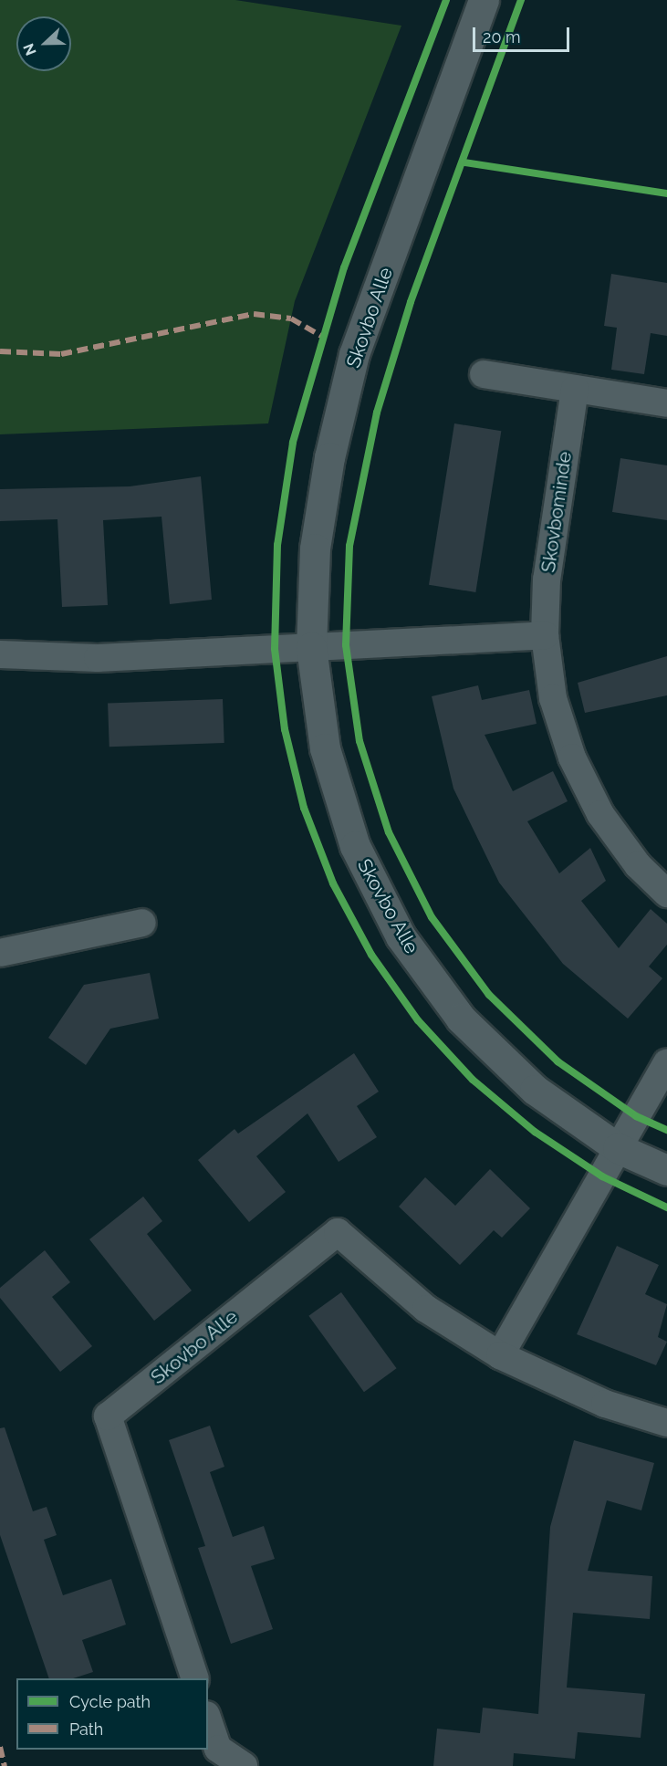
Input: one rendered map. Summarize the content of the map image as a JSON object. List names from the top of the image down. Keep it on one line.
{"streets":{"street":["Skovbo Alle","Skovbominde"]},"legend":["Cycle path","Path"],"scale_bar":"20 m","north":"left"}
